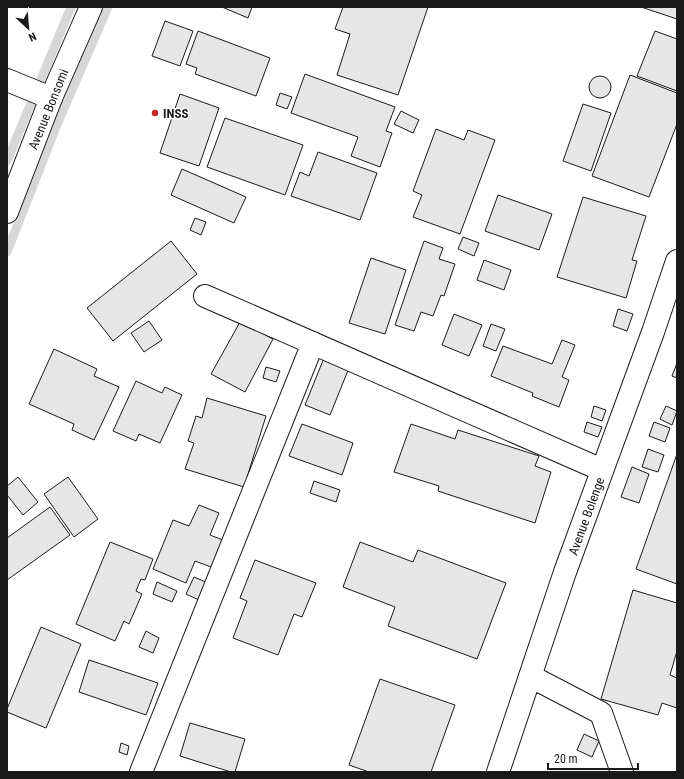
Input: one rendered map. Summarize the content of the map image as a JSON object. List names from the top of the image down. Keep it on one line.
{"streets":{"street":["Avenue Bonsomi","Avenue Bolenge"]},"places":["INSS"],"scale_bar":"20 m","north":"bottom right"}
